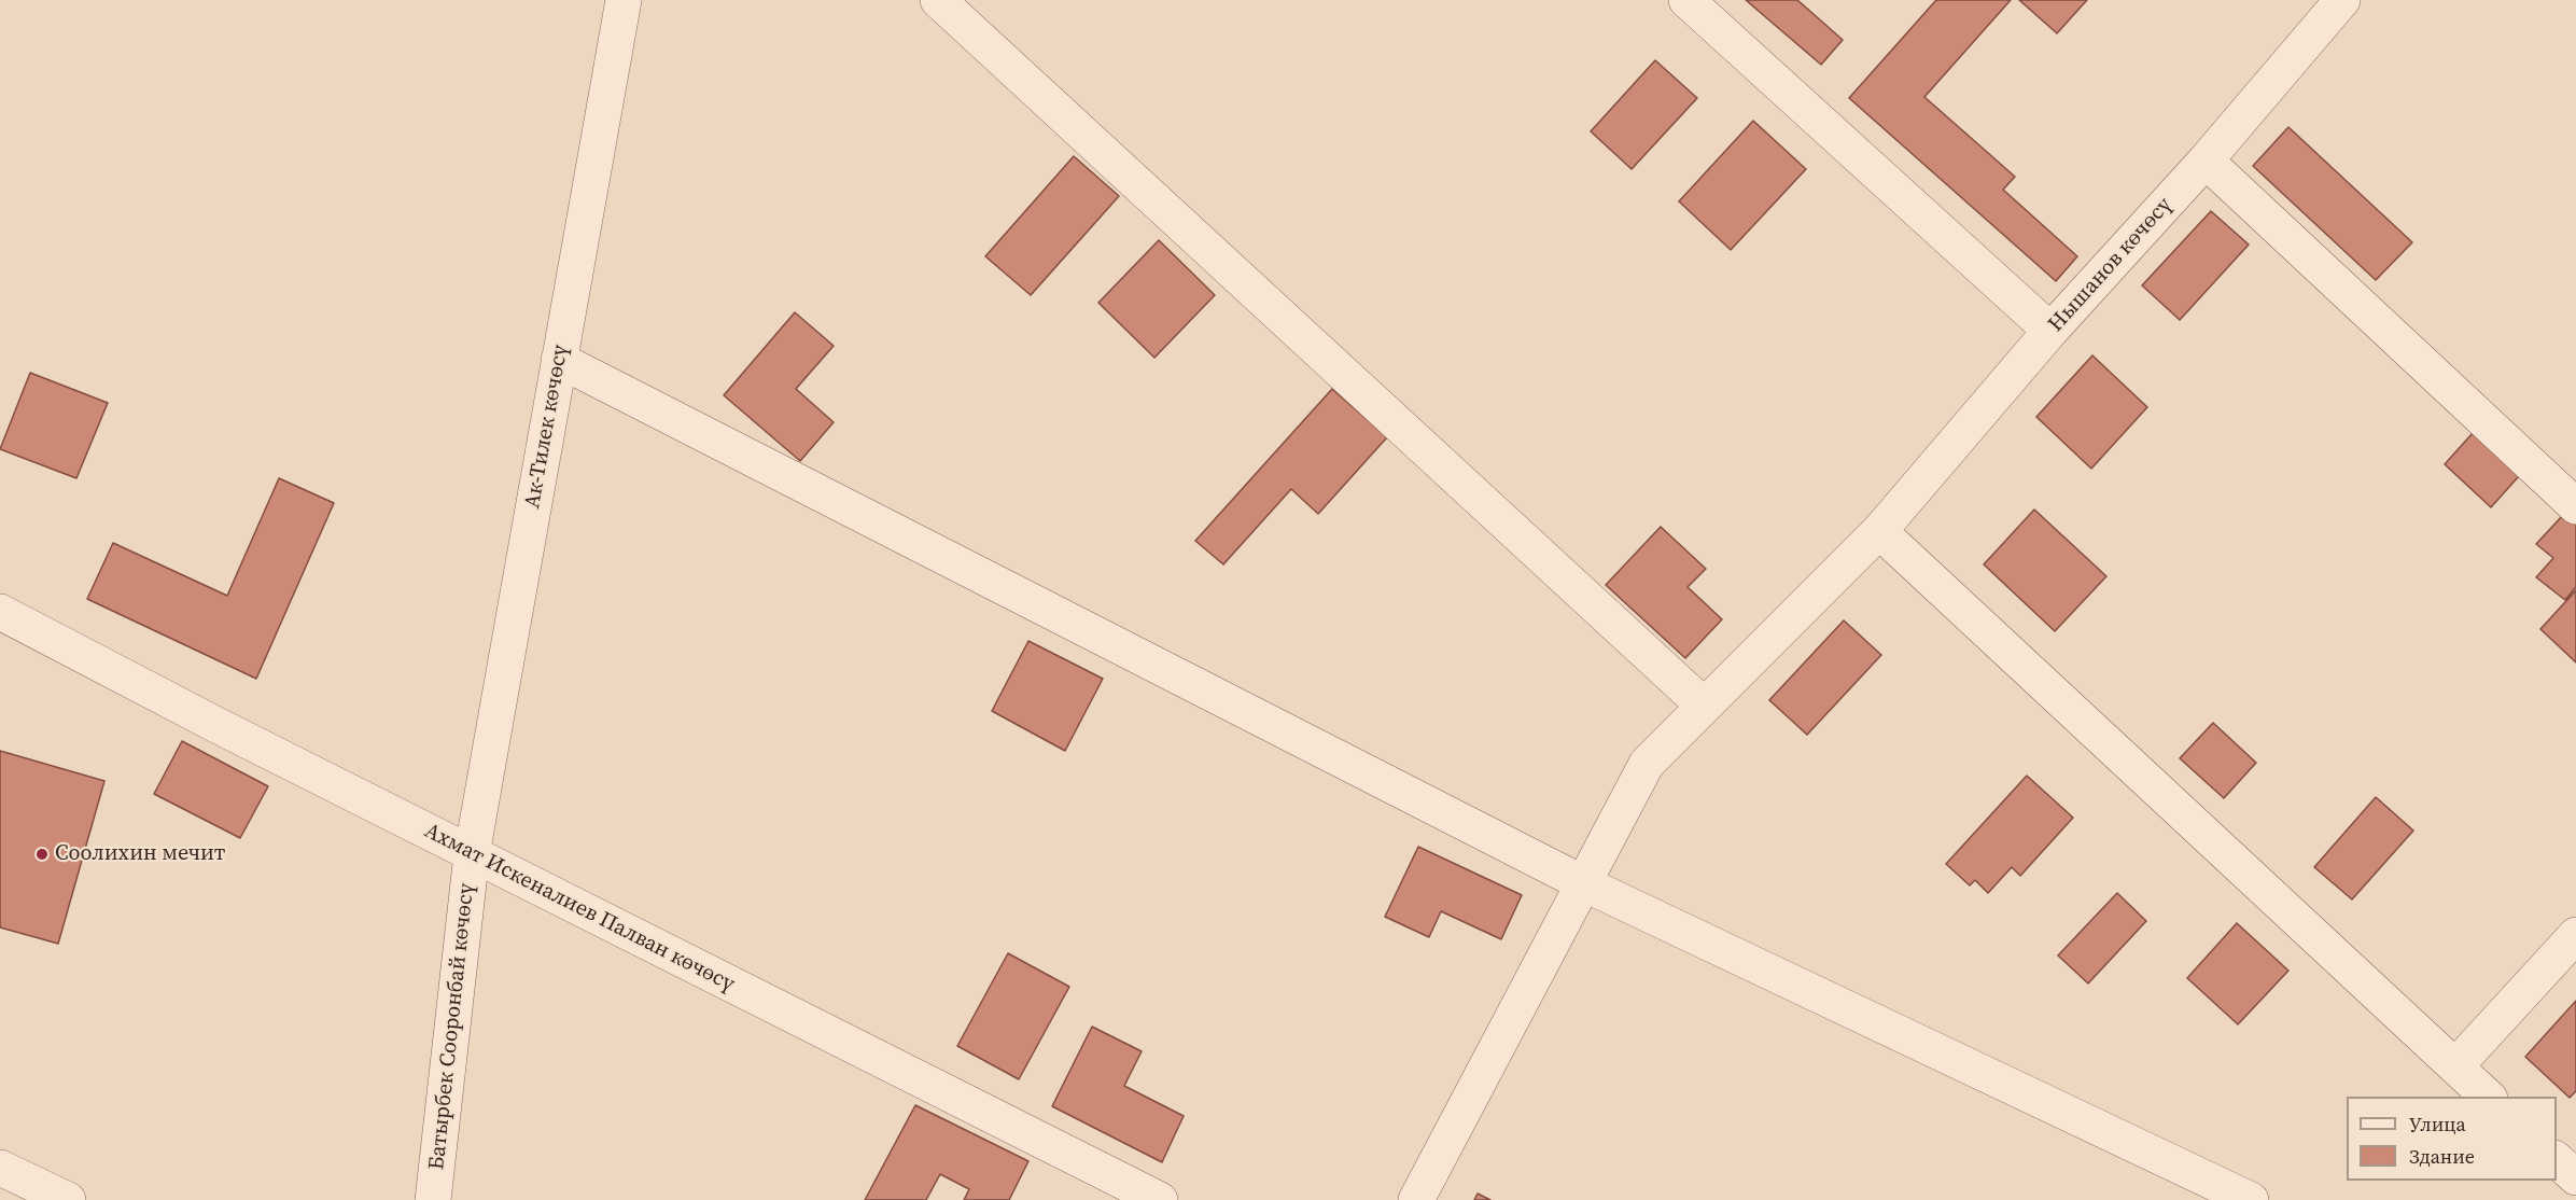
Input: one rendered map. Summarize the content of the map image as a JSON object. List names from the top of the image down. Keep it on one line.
{"streets":{"street":["Нышанов көчөсү","Ак-Тилек көчөсү","Ахмат Искеналиев Палван көчөсү","Батырбек Сооронбай көчөсү"]},"crossings":[["Ак-Тилек көчөсү","Ахмат Искеналиев Палван көчөсү"],["Ак-Тилек көчөсү","Батырбек Сооронбай көчөсү"],["Ахмат Искеналиев Палван көчөсү","Батырбек Сооронбай көчөсү"]],"places":["Соолихин мечит"],"legend":["Улица","Здание"]}
